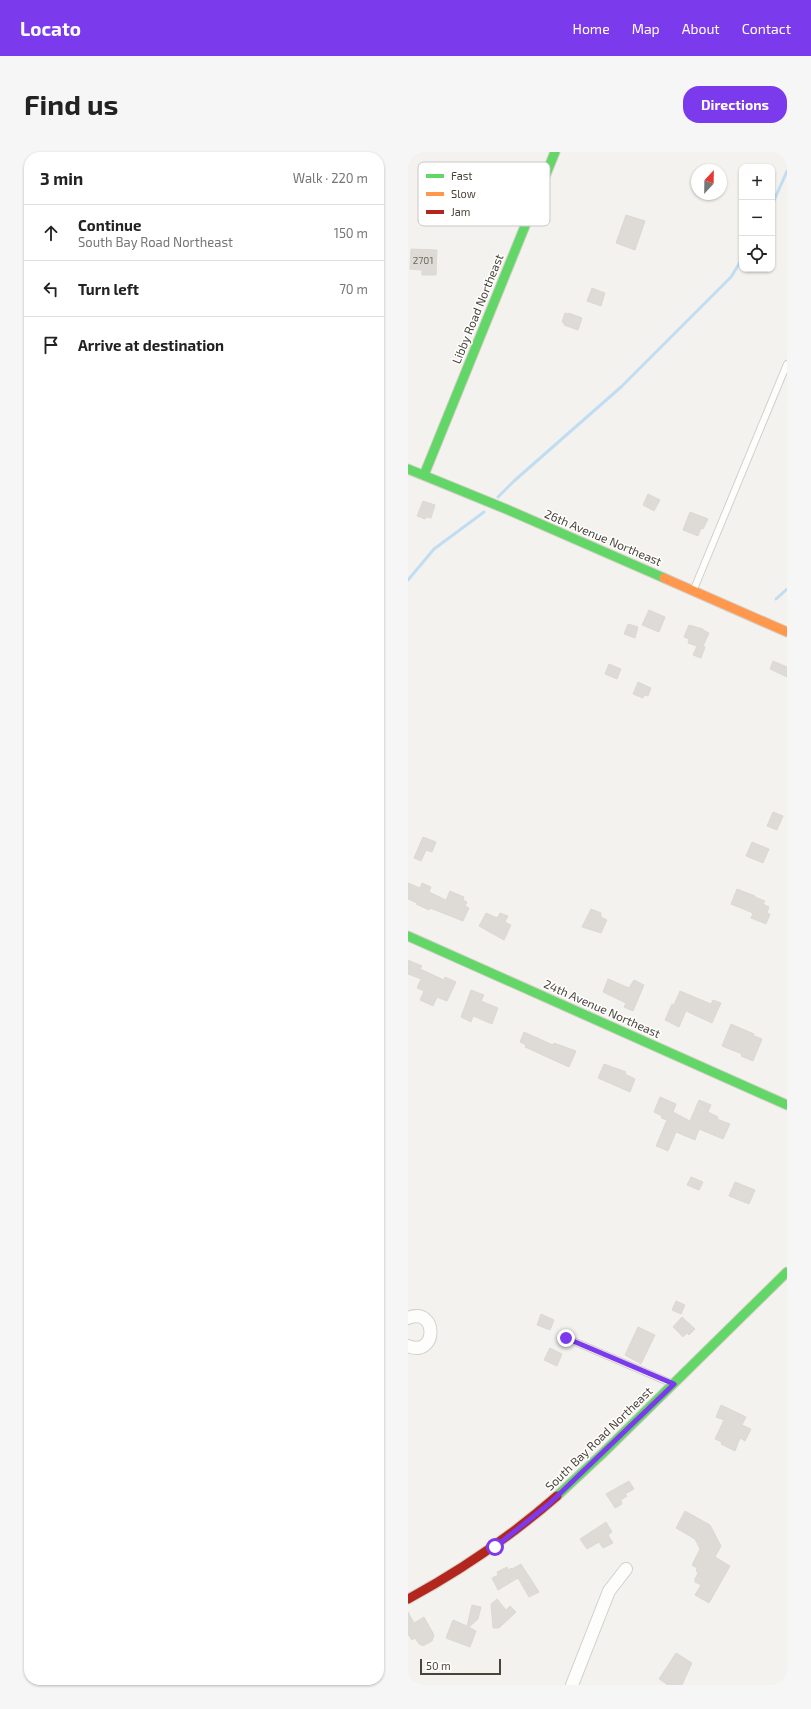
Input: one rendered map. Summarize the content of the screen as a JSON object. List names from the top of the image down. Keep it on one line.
{"streets":{"street":["Libby Road Northeast","26th Avenue Northeast","24th Avenue Northeast","South Bay Road Northeast"]},"crossings":[["Libby Road Northeast","26th Avenue Northeast"]],"house_numbers":["2701"],"legend":["Fast","Slow","Jam"],"scale_bar":"50 m","north":"top","page":{"header":"Locato","nav":["Home","Map","About","Contact"],"buttons":"Directions","title":"Find us","heading":["3 min","Walk · 220 m"],"map_buttons":["+","−"],"list":[["Continue","South Bay Road Northeast","150 m"],["Turn left","70 m"],"Arrive at destination"],"scale":"50 m"}}
